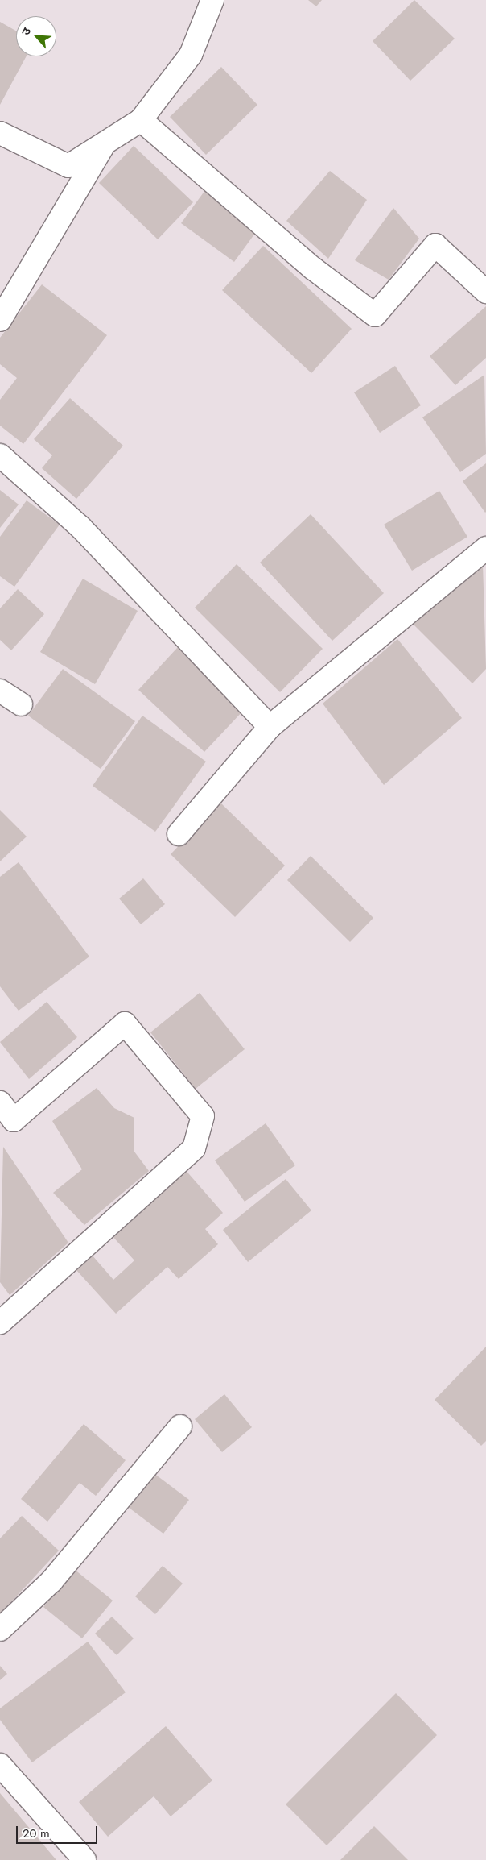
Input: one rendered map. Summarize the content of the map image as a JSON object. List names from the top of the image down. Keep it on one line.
{"scale_bar":"20 m","north":"top left"}
